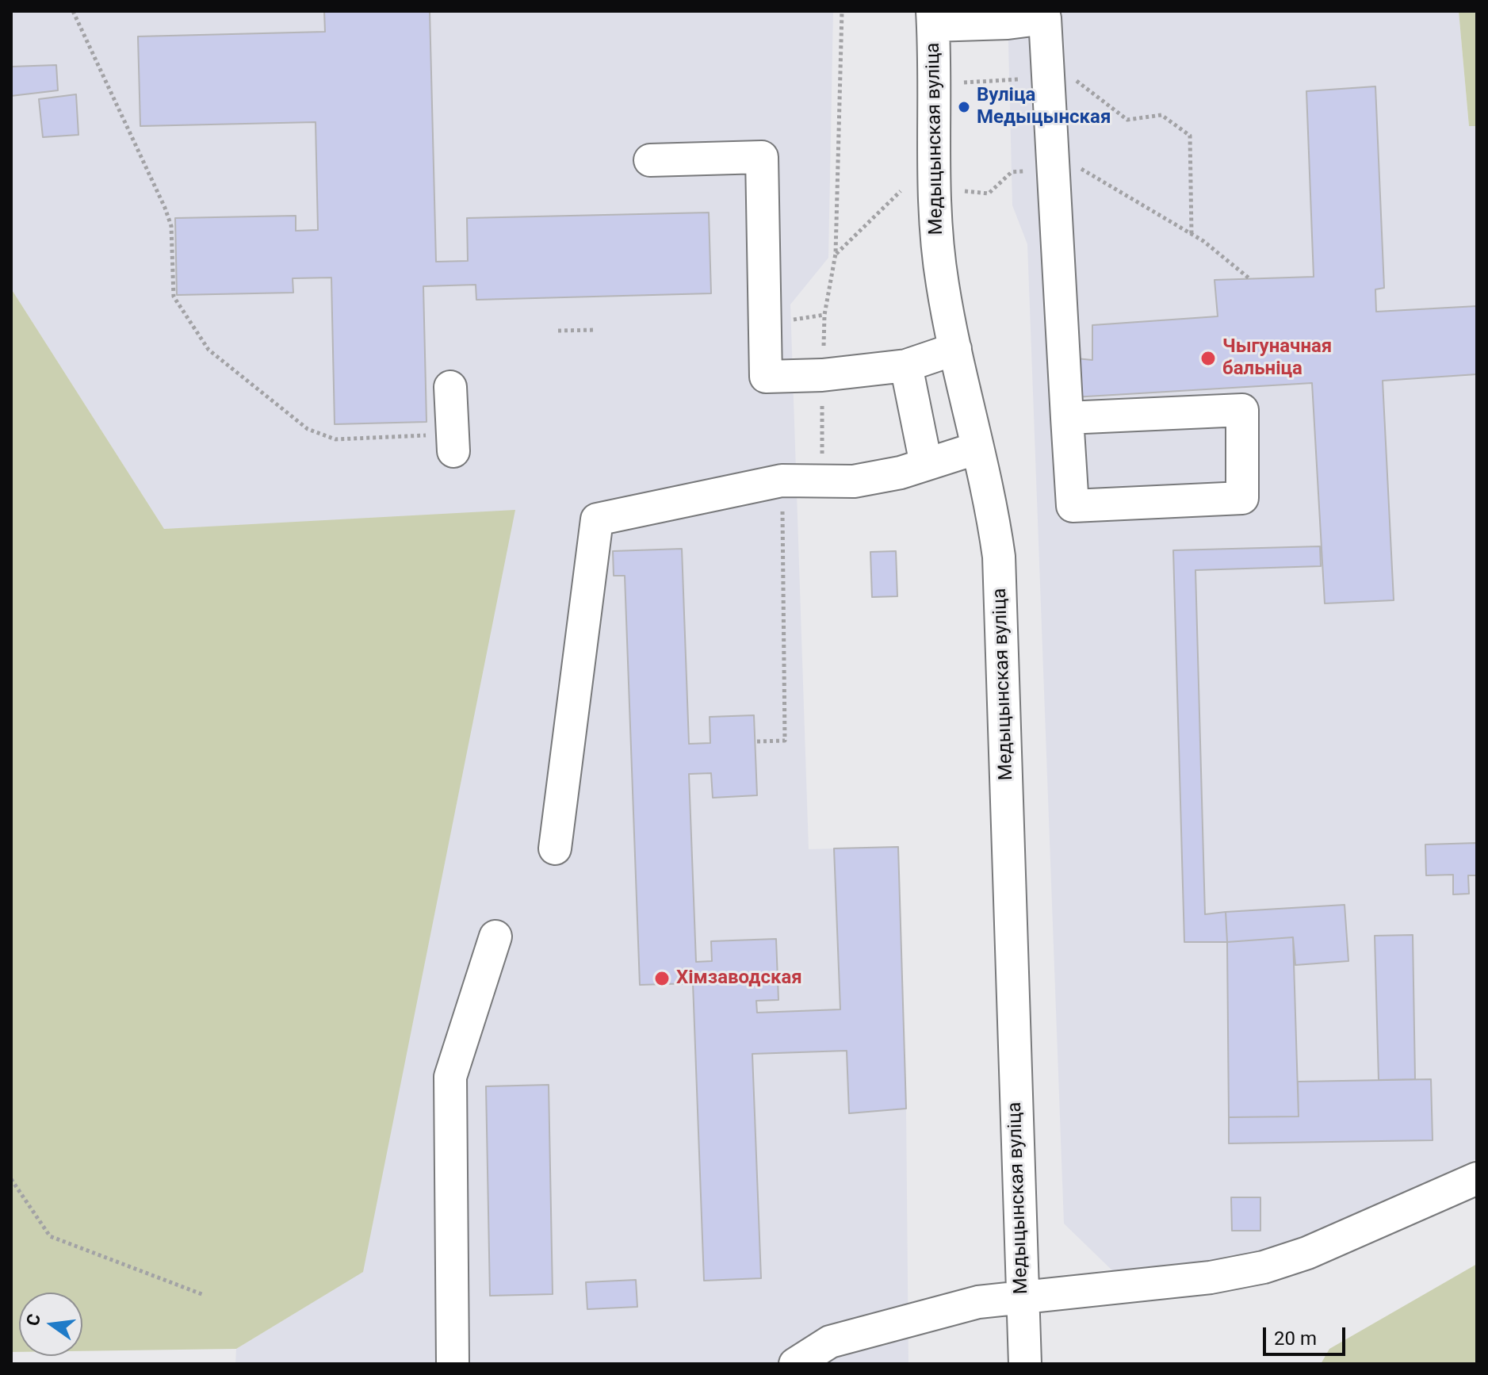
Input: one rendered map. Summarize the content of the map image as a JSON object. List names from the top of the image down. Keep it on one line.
{"streets":{"street":["Медыцынская вуліца"]},"places":["Вуліца Медыцынская","Чыгуначная бальніца","Хімзаводская"],"scale_bar":"20 m","north":"left"}
